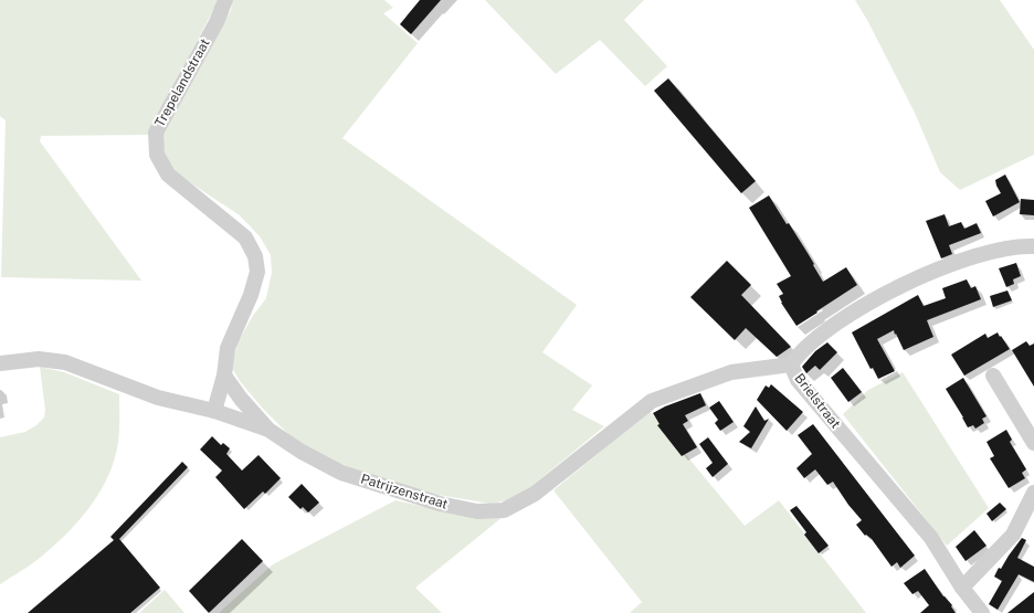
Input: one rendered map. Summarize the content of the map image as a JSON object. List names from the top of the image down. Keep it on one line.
{"streets":{"street":["Trepelandstraat","Brielstraat","Patrijzenstraat"]},"crossings":[["Trepelandstraat","Patrijzenstraat"],["Brielstraat","Patrijzenstraat"]]}
